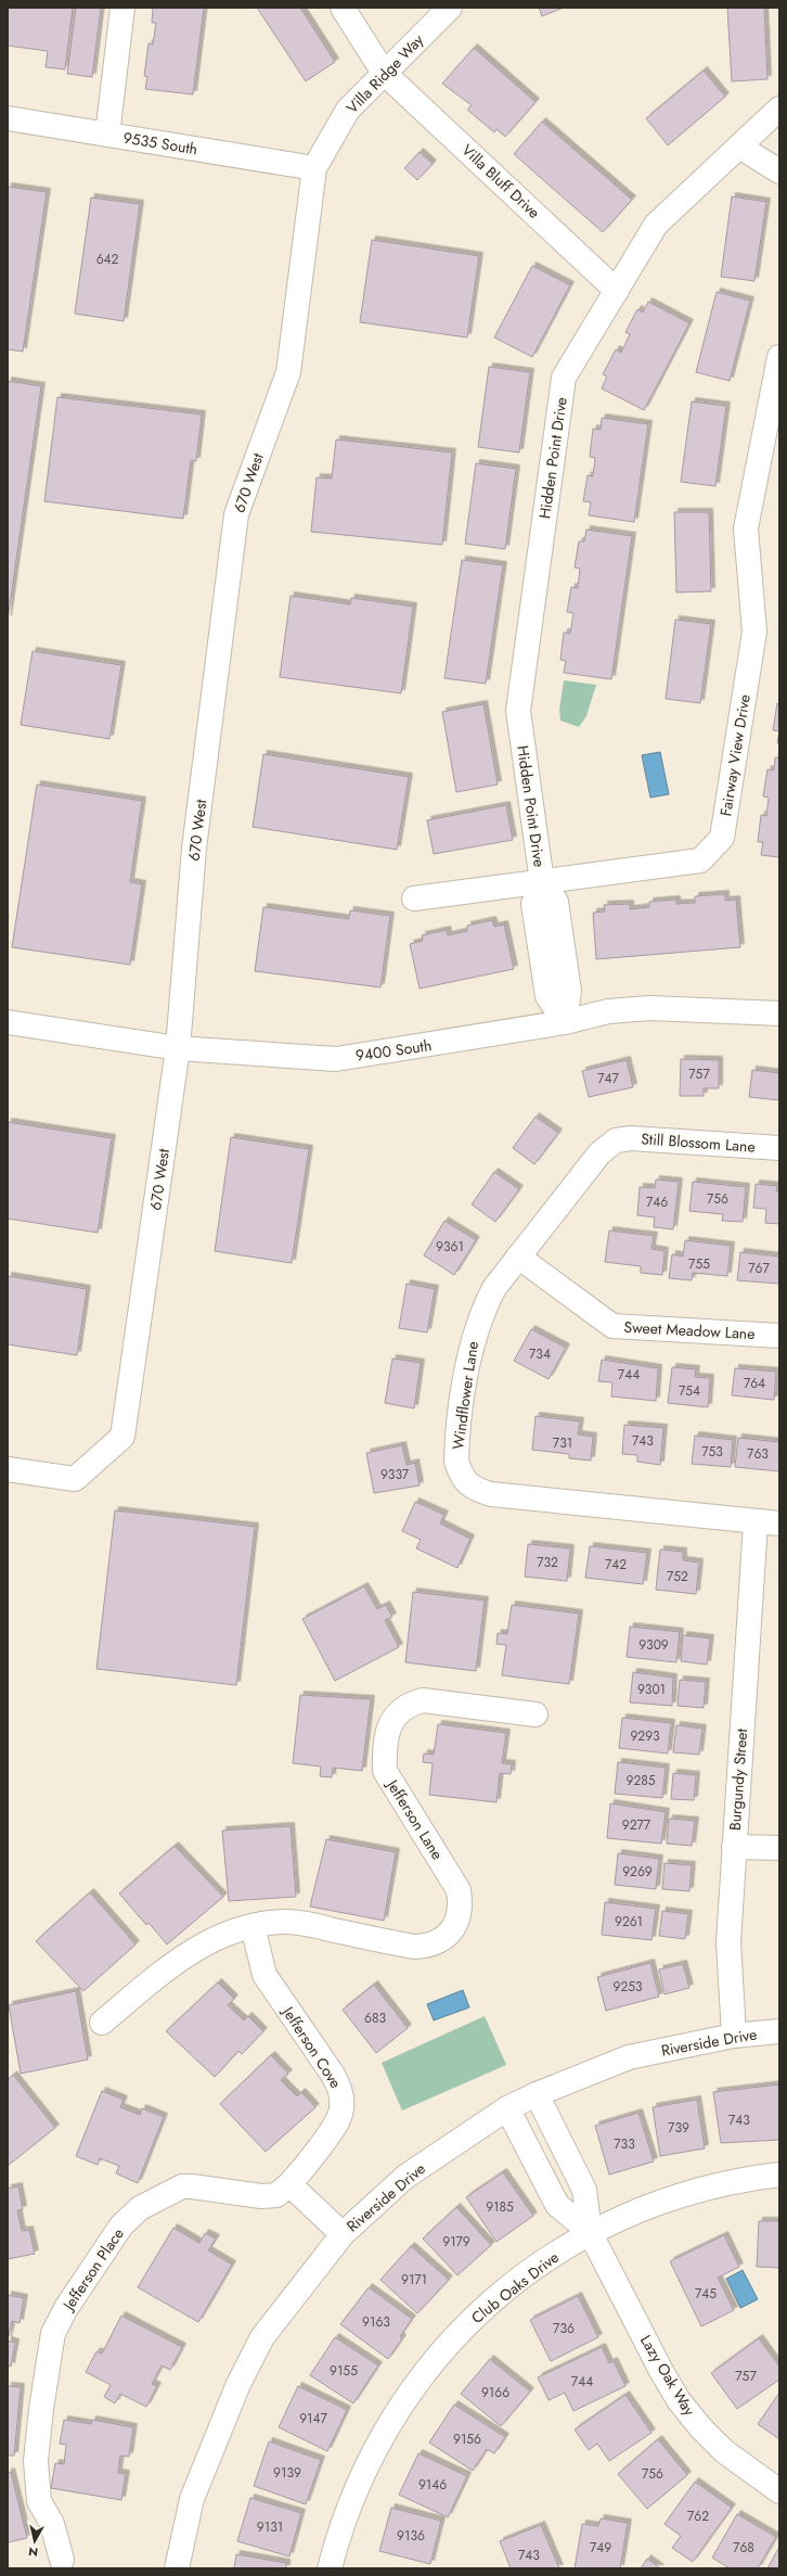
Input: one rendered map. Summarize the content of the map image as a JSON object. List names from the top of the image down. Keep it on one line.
{"streets":{"street":["Villa Ridge Way","9535 South","Villa Bluff Drive","Hidden Point Drive","670 West","Fairway View Drive","9400 South","Still Blossom Lane","Sweet Meadow Lane","Windflower Lane","Burgundy Street","Jefferson Lane","Riverside Drive","Jefferson Cove","Jefferson Place","Club Oaks Drive","Lazy Oak Way"]},"crossings":[["Villa Ridge Way","9535 South"],["Villa Ridge Way","Villa Bluff Drive"],["Villa Ridge Way","670 West"],["9535 South","670 West"],["Villa Bluff Drive","Hidden Point Drive"],["Hidden Point Drive","Fairway View Drive"],["Hidden Point Drive","9400 South"],["670 West","9400 South"],["Still Blossom Lane","Windflower Lane"],["Sweet Meadow Lane","Windflower Lane"],["Windflower Lane","Burgundy Street"],["Burgundy Street","Riverside Drive"],["Jefferson Lane","Jefferson Cove"],["Riverside Drive","Lazy Oak Way"],["Jefferson Cove","Jefferson Place"],["Club Oaks Drive","Lazy Oak Way"]],"house_numbers":["642","757","747","756","746","9361","755","767","734","744","764","754","743","731","753","763","9337","732","742","752","9309","9301","9293","9285","9277","9269","9261","9253","683","743","739","733","9185","9179","9171","745","9163","736","9155","757","744","9166","9147","9156","9139","756","9146","762","9131","9136","749","768","743"],"north":"bottom"}
